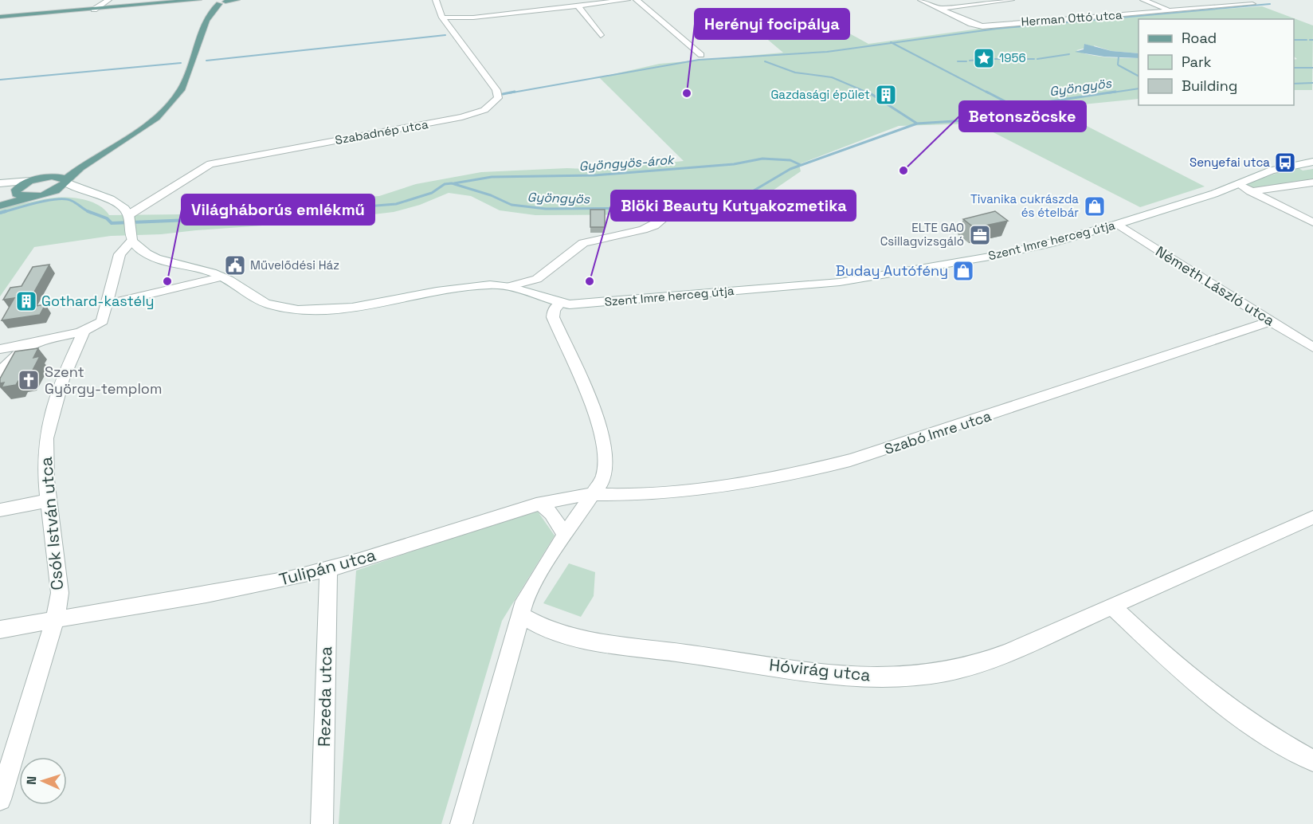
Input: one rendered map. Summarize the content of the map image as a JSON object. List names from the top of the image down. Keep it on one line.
{"streets":{"street":["Herman Ottó utca","Szabadnép utca","Szent Imre herceg útja","Németh László utca","Szabó Imre utca","Csók István utca","Tulipán utca","Hóvirág utca","Rezeda utca"]},"crossings":[["Szent Imre herceg útja","Németh László utca"],["Németh László utca","Szabó Imre utca"],["Szabó Imre utca","Tulipán utca"],["Csók István utca","Tulipán utca"],["Tulipán utca","Rezeda utca"]],"water":["Gyöngyös","Gyöngyös-árok"],"places":{"place":["1956"],"other":["Herényi focipálya","Betonszöcske","Világháborús emlékmű","Blöki Beauty Kutyakozmetika"],"building":["Gazdasági épület","Gothard-kastély"],"bus stop":["Senyefai utca"],"shop":["Tivanika cukrászda és ételbár","Buday Autófény"],"office":["ELTE GAO Csillagvizsgáló"],"public building":["Művelődési Ház"],"church":["Szent György-templom"]},"legend":["Road","Park","Building"],"north":"left"}
